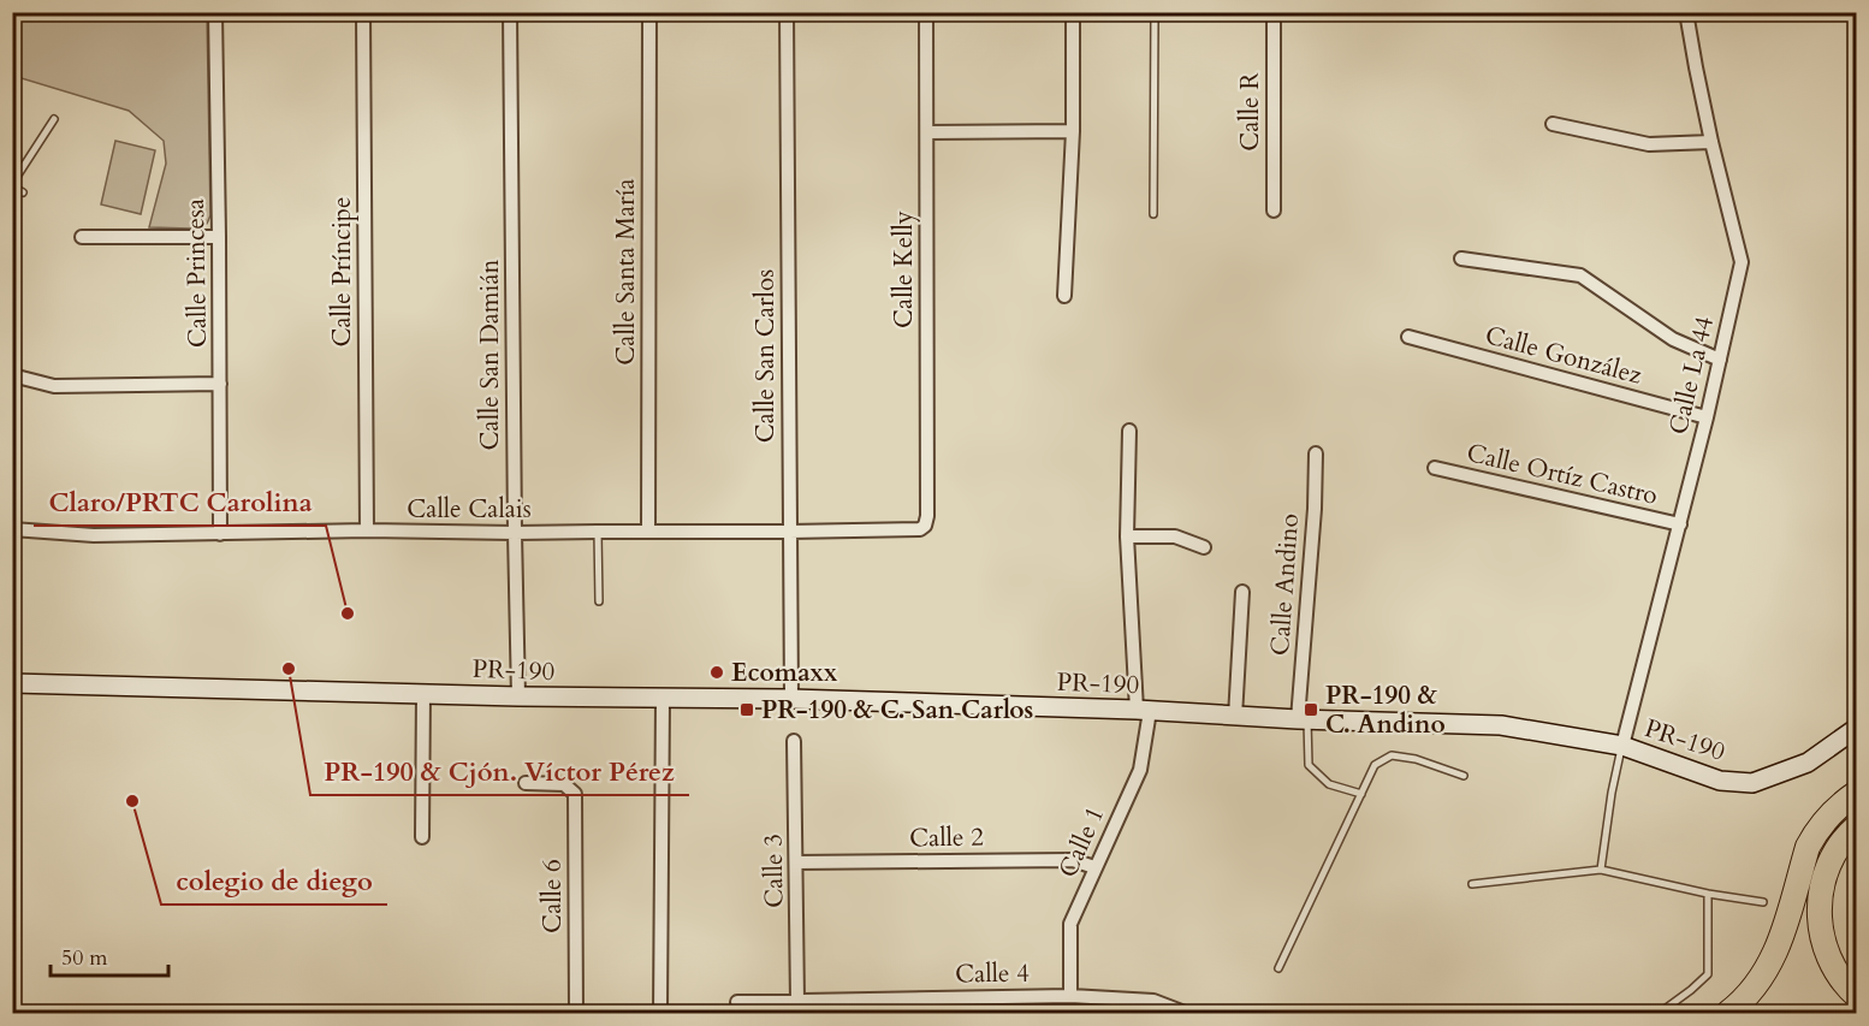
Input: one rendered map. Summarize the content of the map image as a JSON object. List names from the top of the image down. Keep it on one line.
{"streets":{"street":["Calle R","Calle Kelly","Calle Príncipe","Calle Santa María","Calle Princesa","Calle San Damián","Calle González","Calle San Carlos","Calle La 44","Calle Ortíz Castro","Calle Calais","Calle Andino","PR-190","Calle 2","Calle 1","Calle 3","Calle 6","Calle 4"]},"crossings":[["Calle Kelly","Calle Calais"],["Calle Príncipe","Calle Calais"],["Calle Santa María","Calle Calais"],["Calle Princesa","Calle Calais"],["Calle San Damián","Calle Calais"],["Calle San Damián","PR-190"],["Calle González","Calle La 44"],["Calle San Carlos","Calle Calais"],["Calle San Carlos","PR-190"],["Calle La 44","Calle Ortíz Castro"],["Calle La 44","PR-190"],["Calle Andino","PR-190"],["PR-190","Calle 1"],["Calle 2","Calle 1"],["Calle 2","Calle 3"],["Calle 1","Calle 4"],["Calle 3","Calle 4"]],"places":{"other":["Claro/PRTC Carolina","PR-190 & Cjón. Víctor Pérez","Ecomaxx","colegio de diego"],"transit":["PR-190 & C. San Carlos","PR-190 & C. Andino"]},"scale_bar":"50 m"}
